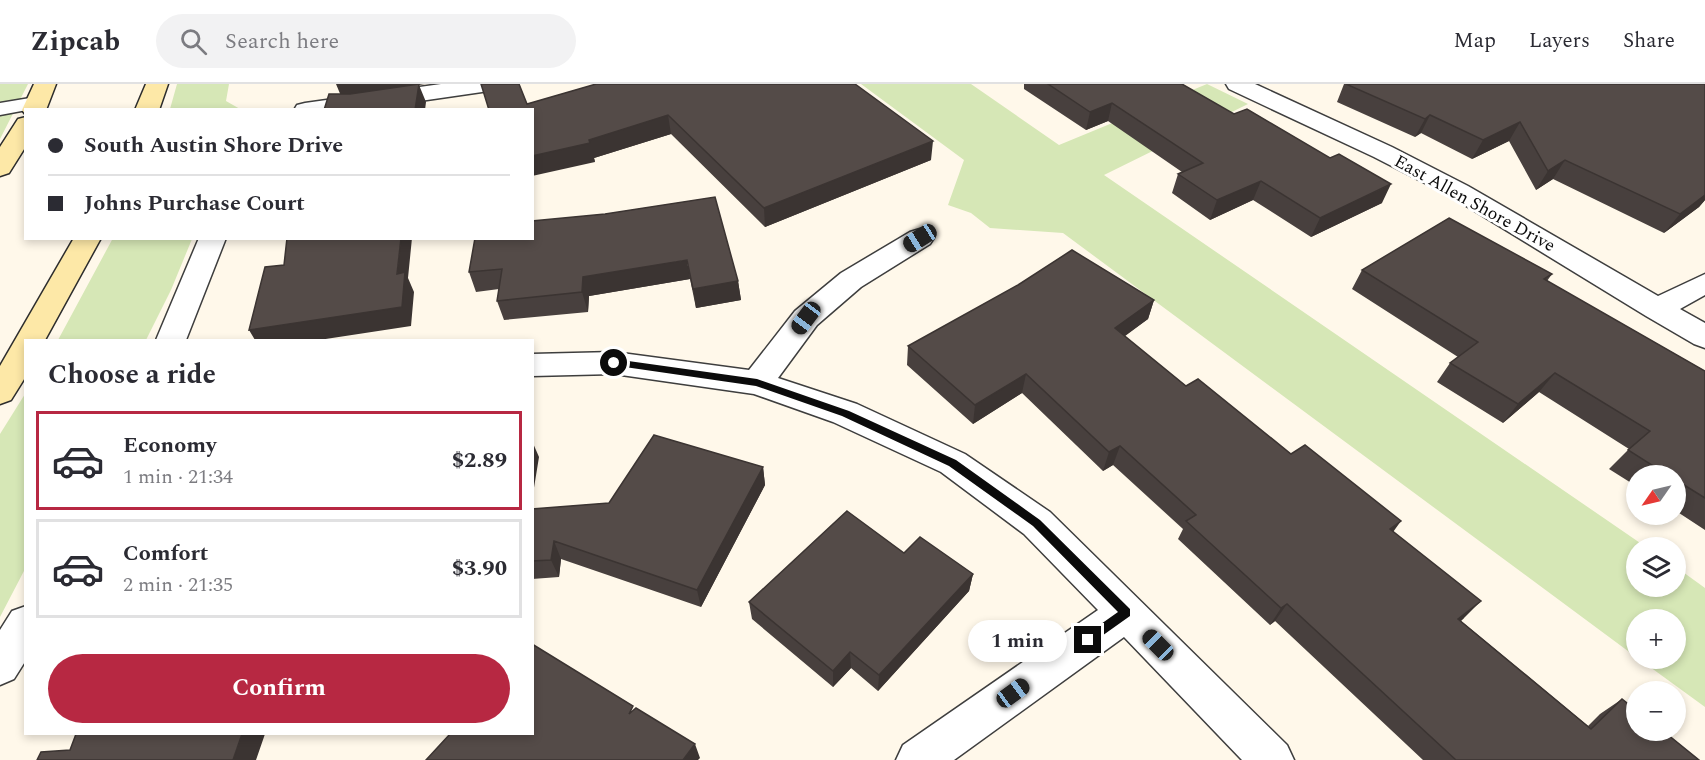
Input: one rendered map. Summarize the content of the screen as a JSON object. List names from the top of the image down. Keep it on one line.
{"streets":{"street":["East Allen Shore Drive"]},"north":"bottom left","page":{"header":"Zipcab","search":"Search here","nav":["Map","Layers","Share"],"banner":["South Austin Shore Drive","Johns Purchase Court"],"heading":"Choose a ride","list":[{"name":"Economy","note":"1 min · 21:34","value":"$2.89"},{"name":"Comfort","note":"2 min · 21:35","value":"$3.90"}],"map_buttons":["+","−"],"bubble":"1 min","buttons":"Confirm"}}
